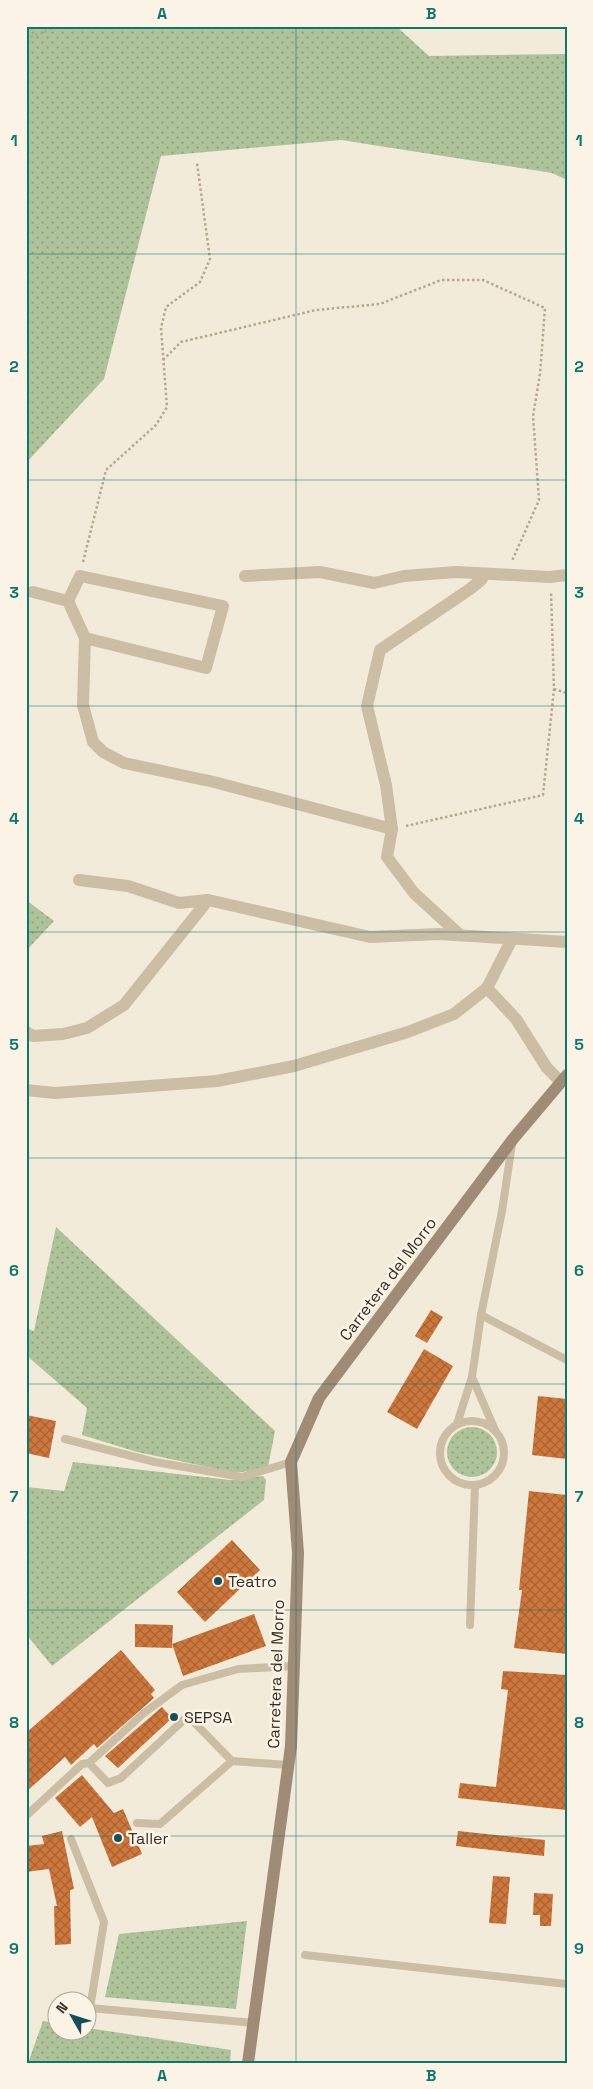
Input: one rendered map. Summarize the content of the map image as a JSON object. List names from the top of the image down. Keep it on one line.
{"streets":{"main road":["Carretera del Morro"]},"places":["Teatro","SEPSA","Taller"],"north":"top left","grid":{"columns":["A","B"],"rows":["1","2","3","4","5","6","7","8","9"]}}
